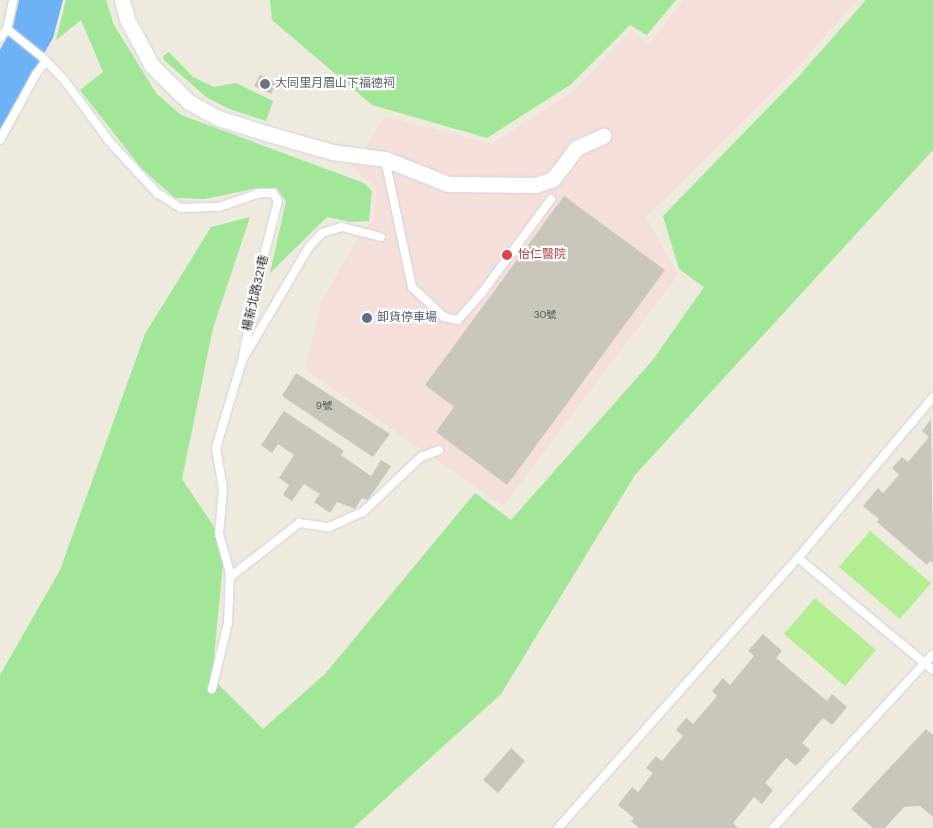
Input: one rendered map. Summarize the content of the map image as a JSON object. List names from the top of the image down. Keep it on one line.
{"streets":{"lane":["楊新北路321巷"]},"places":["大同里月眉山下福德祠","怡仁醫院","卸貨停車場"],"house_numbers":["30號","9號"]}
